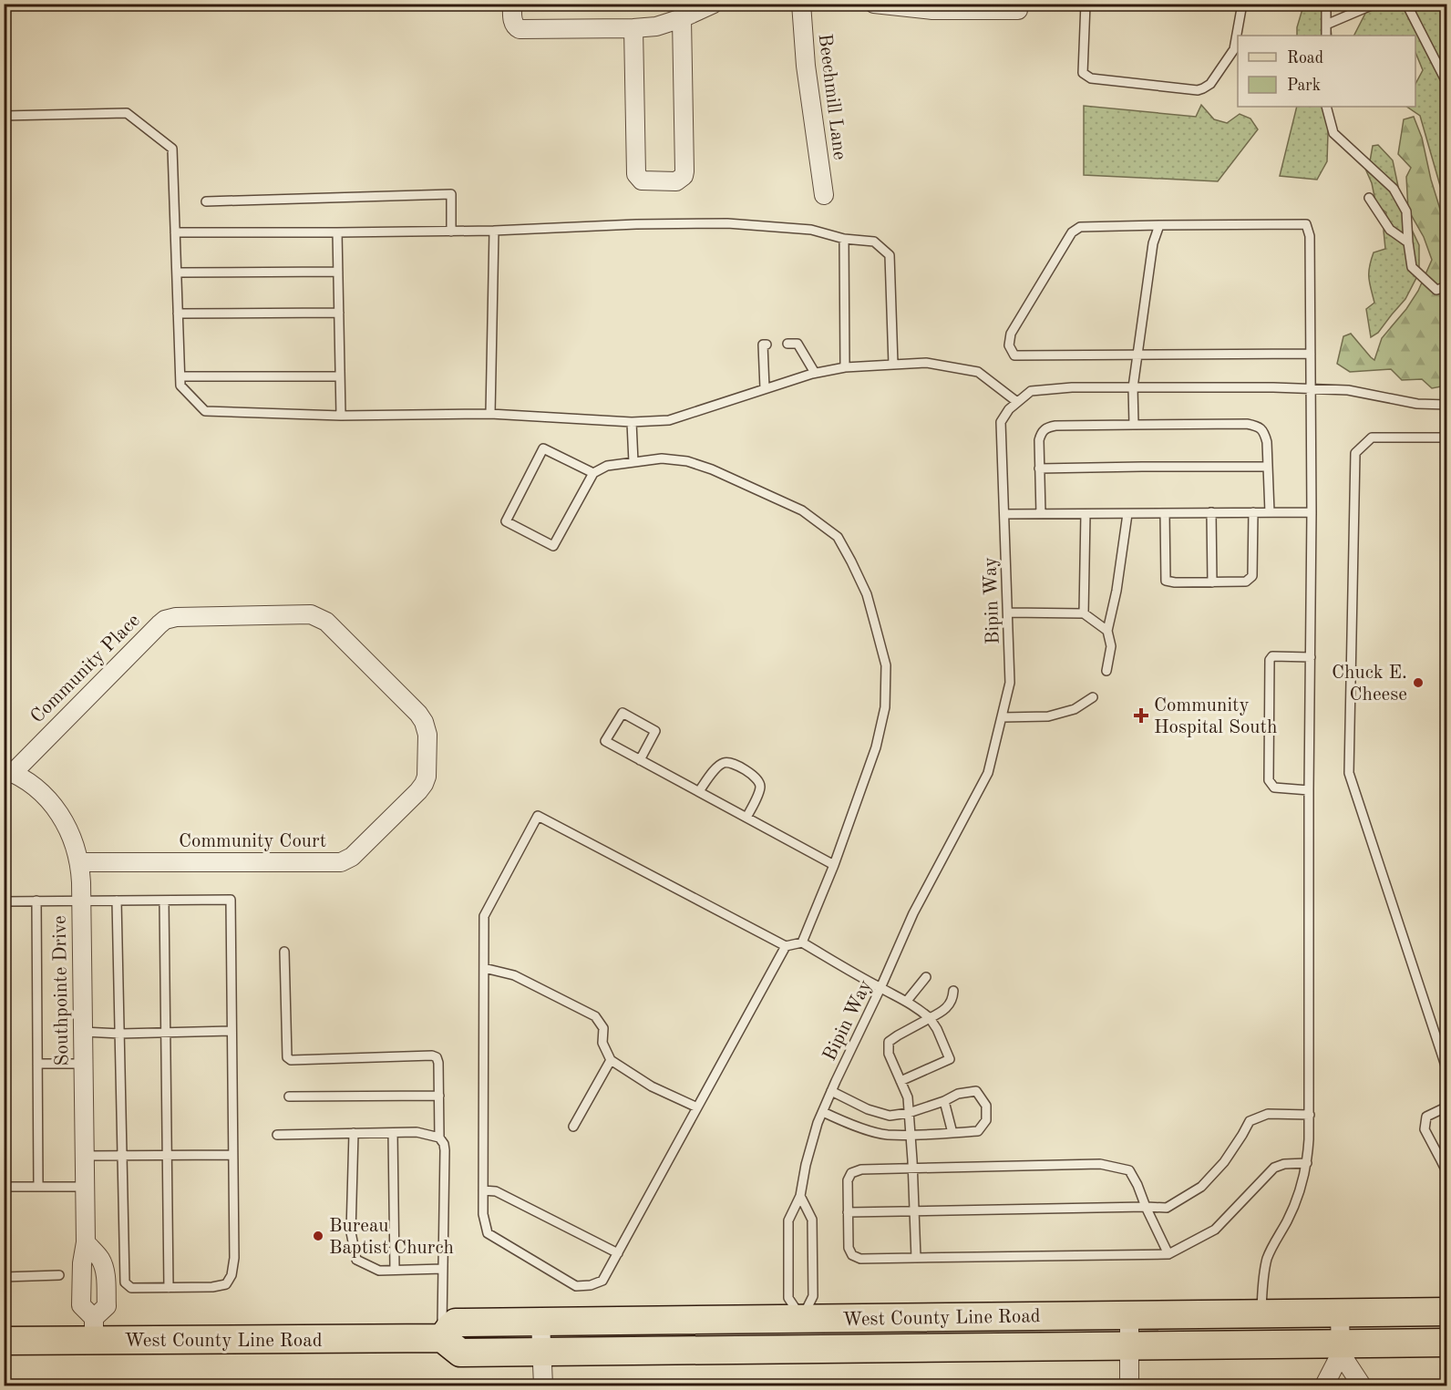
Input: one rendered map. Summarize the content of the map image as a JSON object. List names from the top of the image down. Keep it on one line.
{"streets":{"main road":["West County Line Road"],"street":["Beechmill Lane","Community Place","Community Court","Southpointe Drive"],"lane":["Bipin Way"]},"crossings":[["Bipin Way","West County Line Road"],["Community Place","Community Court"],["Community Place","Southpointe Drive"],["Community Court","Southpointe Drive"],["Southpointe Drive","West County Line Road"]],"places":{"other":["Chuck E. Cheese","Bureau Baptist Church"],"health":["Community Hospital South"]},"legend":["Road","Park"]}
